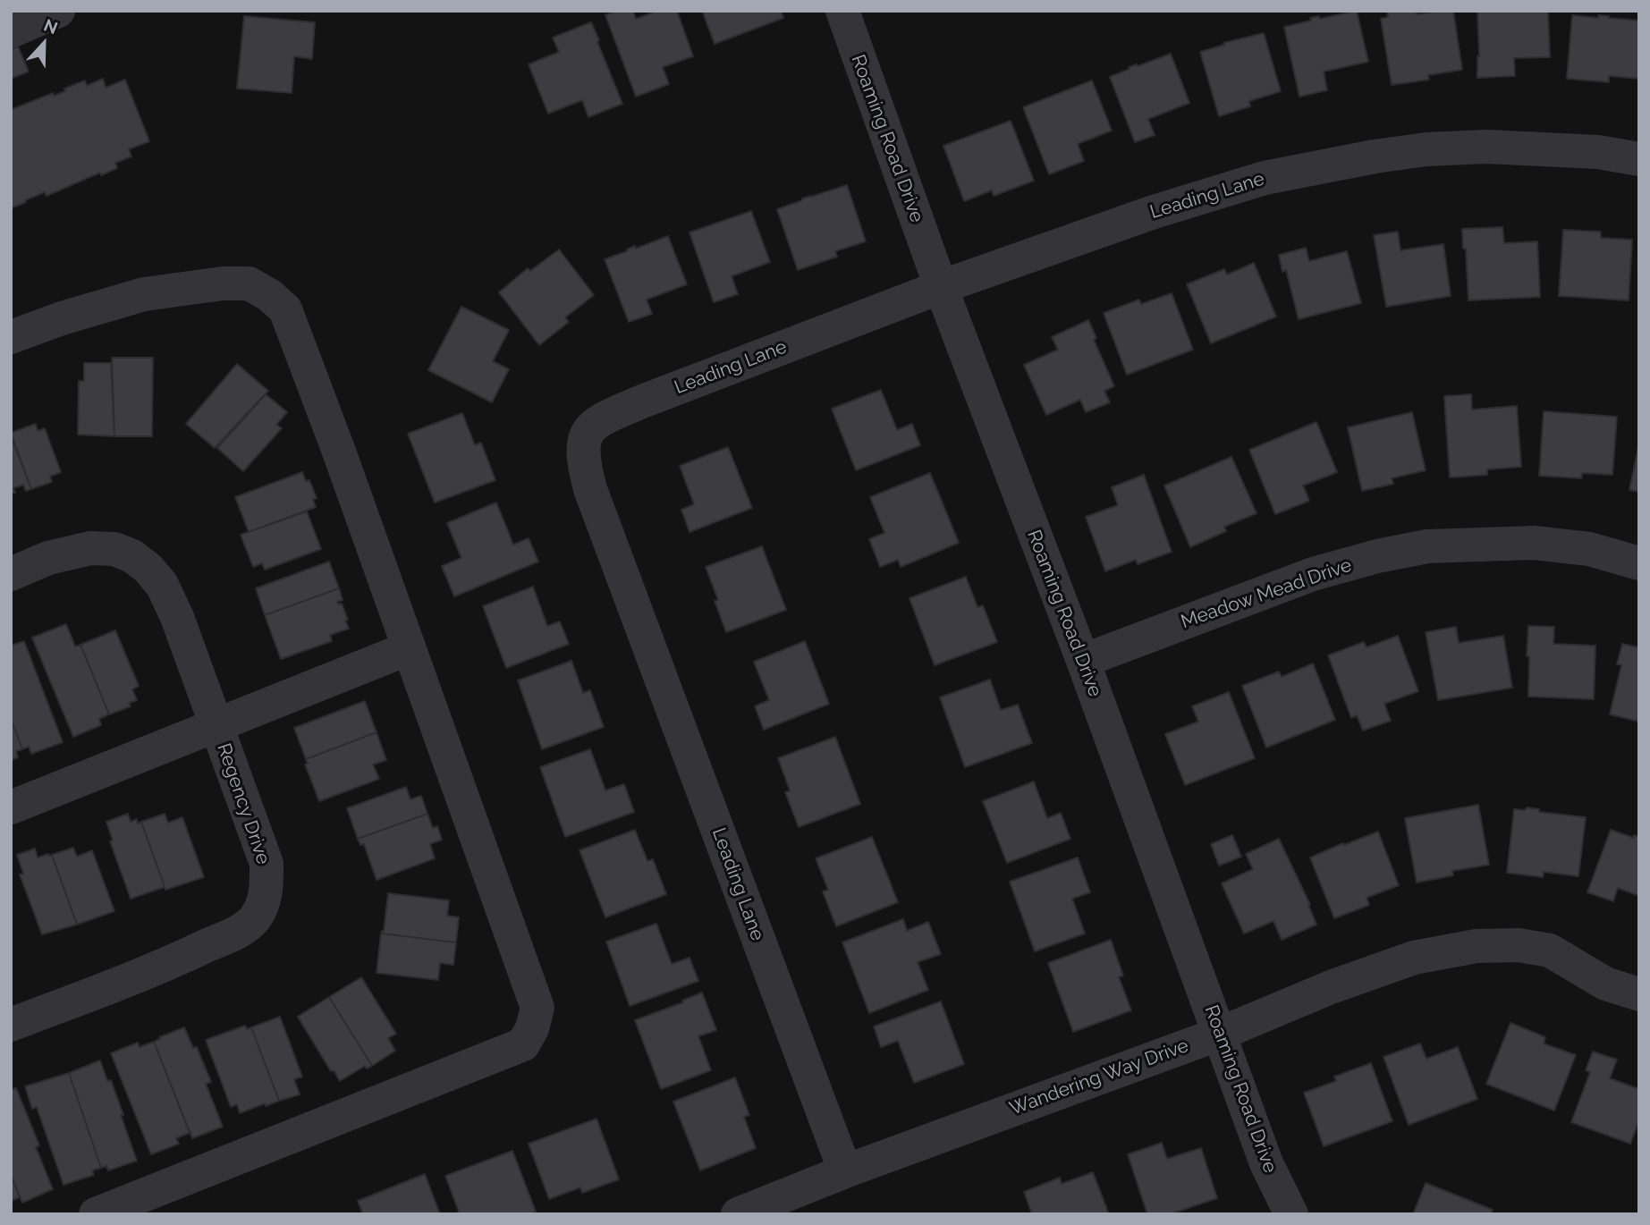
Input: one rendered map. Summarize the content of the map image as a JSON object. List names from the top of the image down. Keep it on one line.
{"streets":{"street":["Roaming Road Drive","Leading Lane","Meadow Mead Drive","Regency Drive","Wandering Way Drive"]},"crossings":[["Roaming Road Drive","Leading Lane"],["Roaming Road Drive","Meadow Mead Drive"],["Roaming Road Drive","Wandering Way Drive"],["Leading Lane","Wandering Way Drive"]],"north":"top"}
